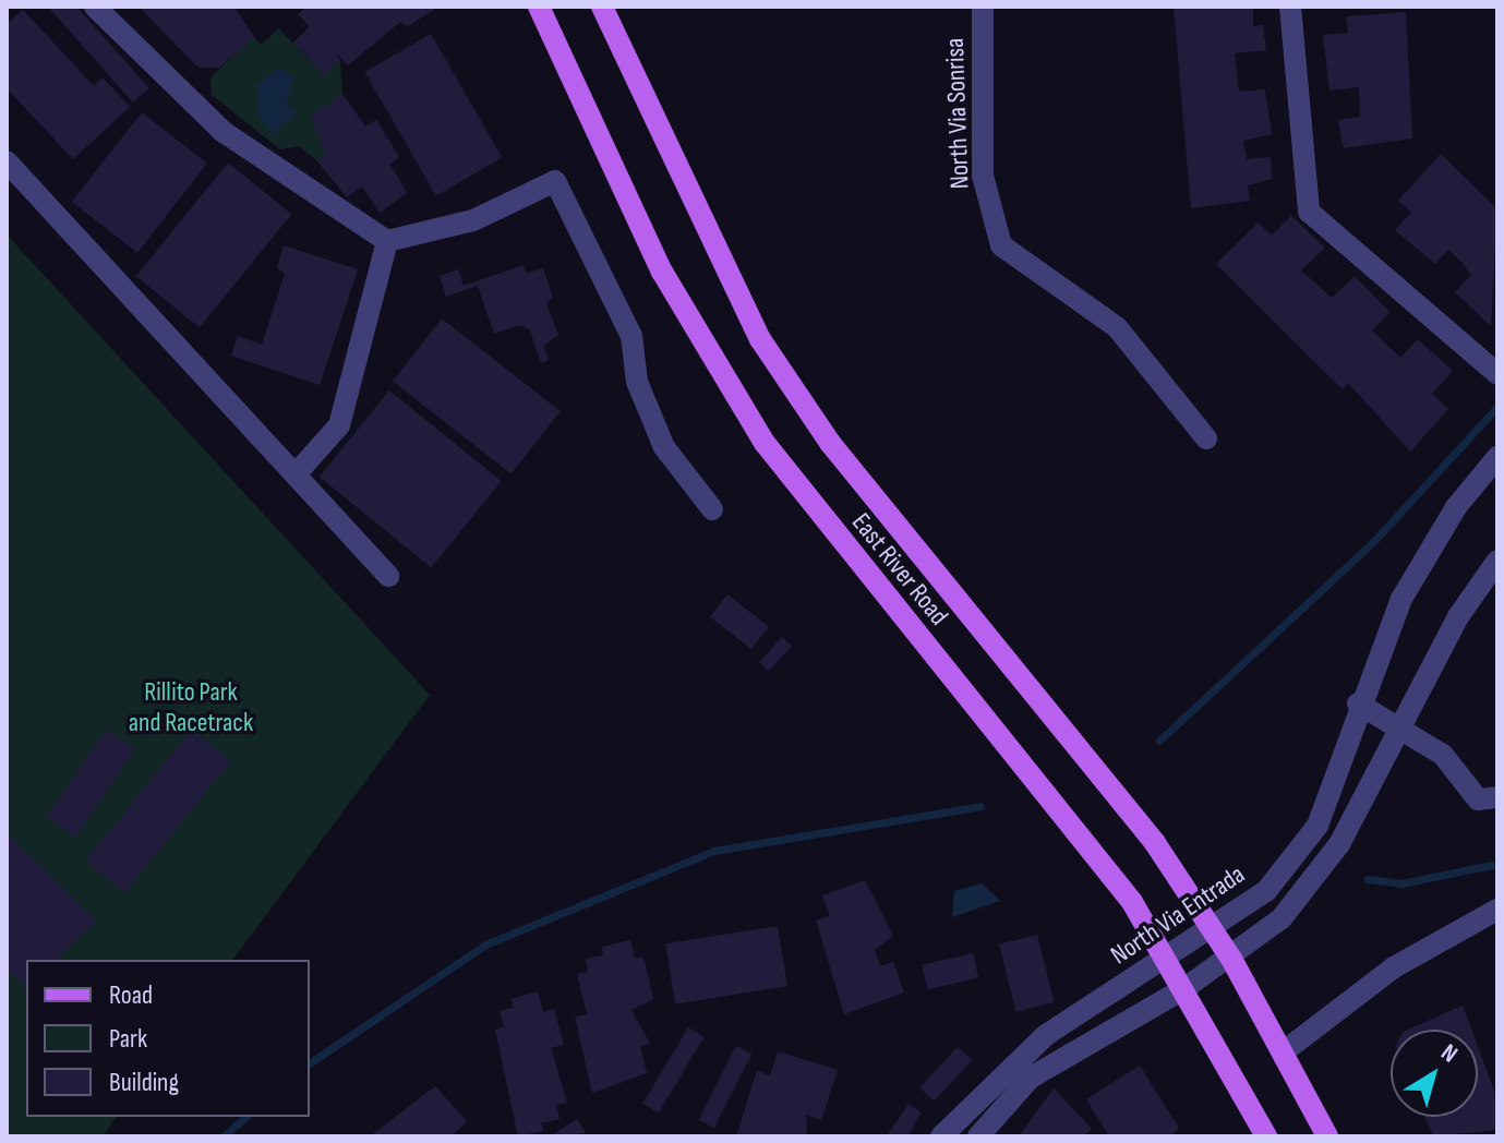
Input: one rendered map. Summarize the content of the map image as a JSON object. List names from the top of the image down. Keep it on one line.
{"streets":{"main road":["East River Road"],"street":["North Via Sonrisa","North Via Entrada"]},"crossings":[["East River Road","North Via Entrada"]],"parks":["Rillito Park and Racetrack"],"legend":["Road","Park","Building"],"north":"top right"}
